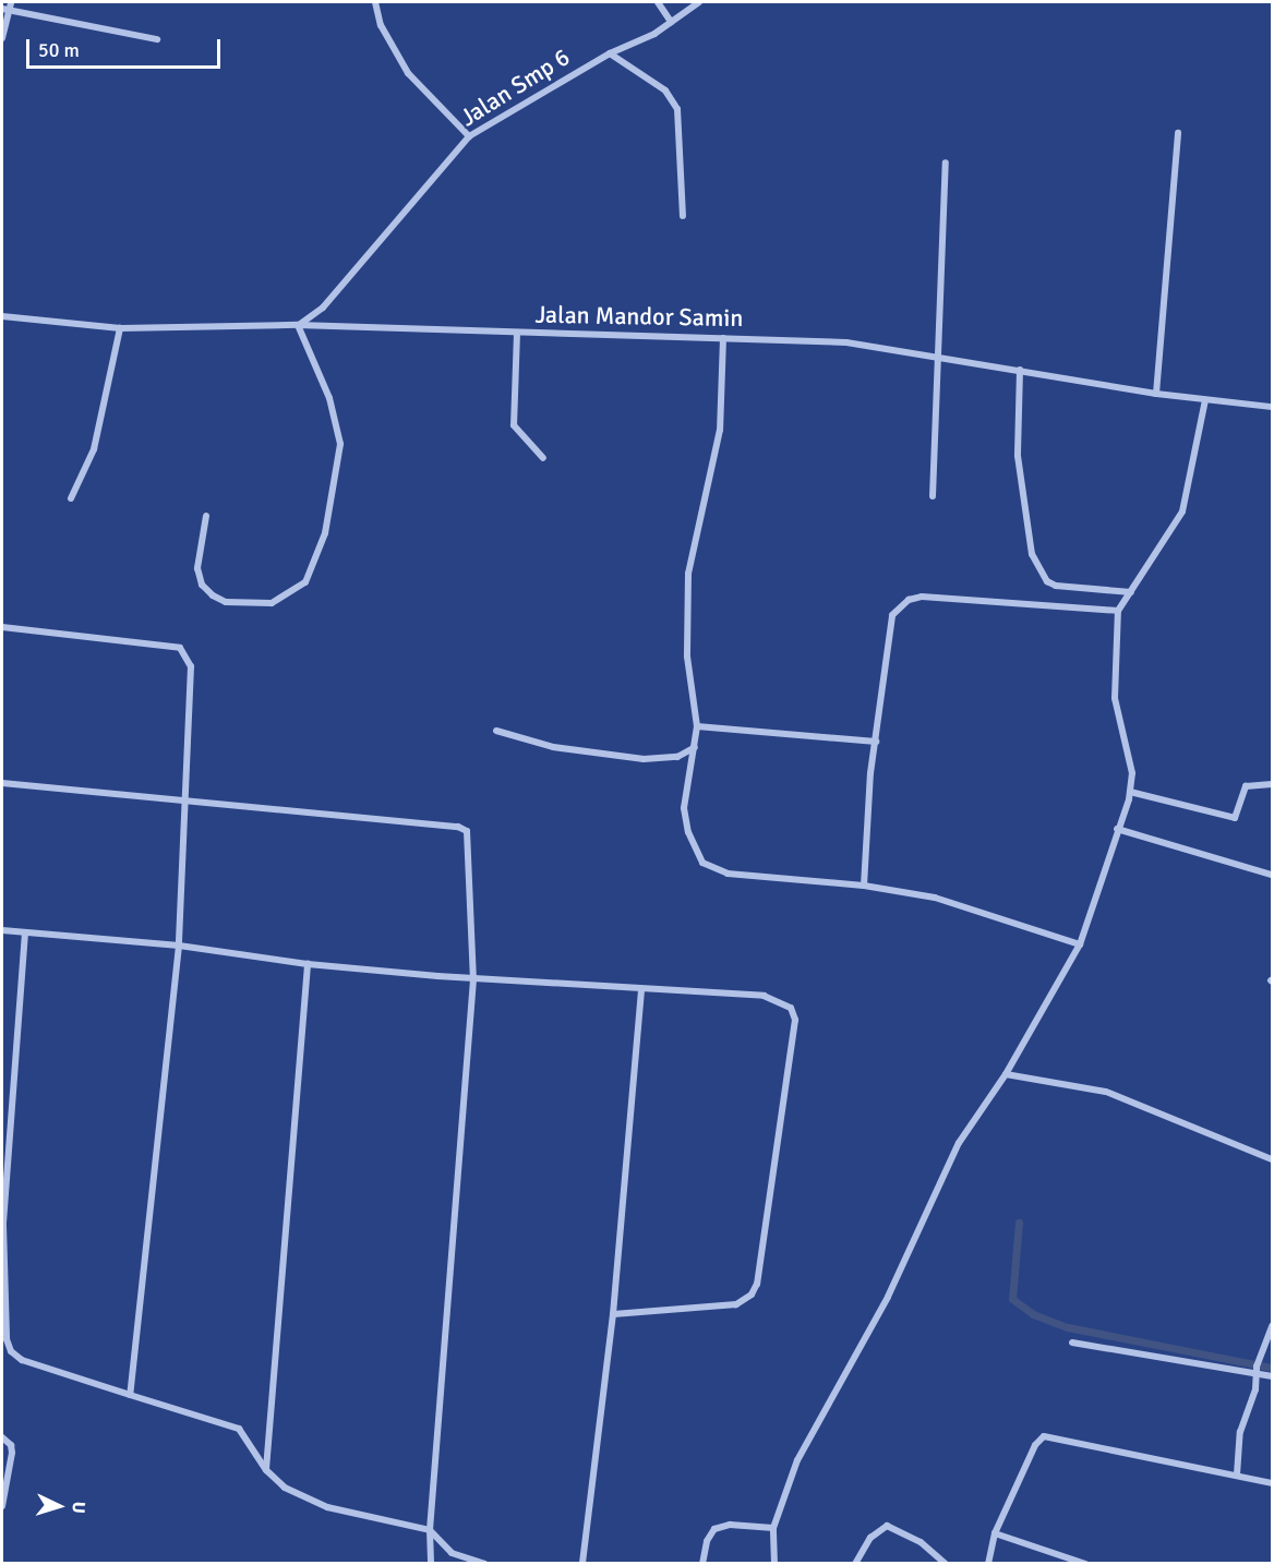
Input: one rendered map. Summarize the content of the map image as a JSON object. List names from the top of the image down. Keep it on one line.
{"streets":{"street":["Jalan Smp 6","Jalan Mandor Samin"]},"crossings":[["Jalan Smp 6","Jalan Mandor Samin"]],"scale_bar":"50 m","north":"right"}
